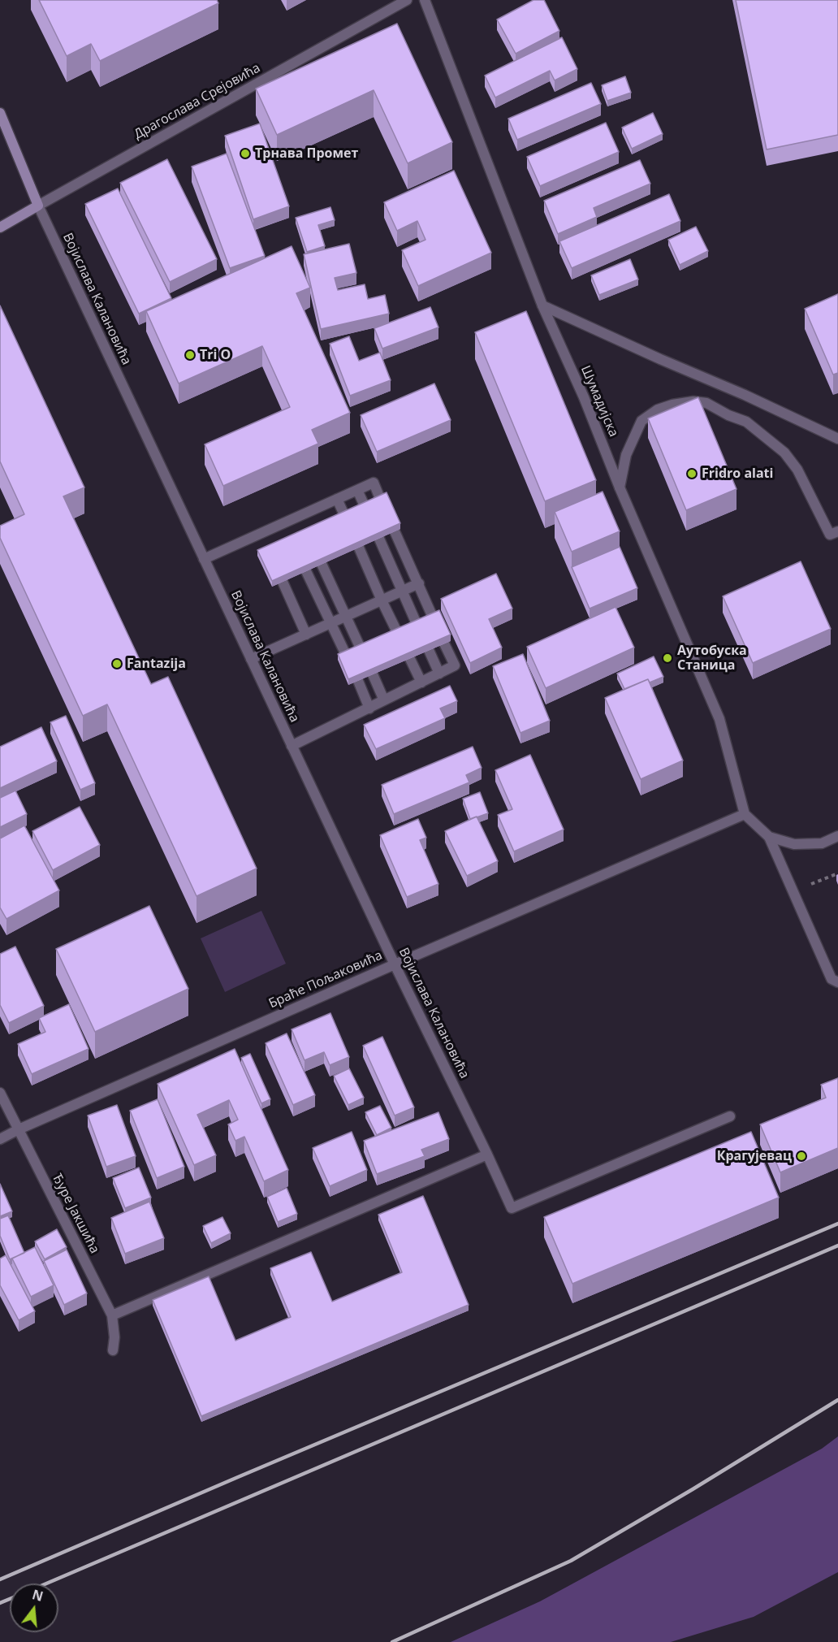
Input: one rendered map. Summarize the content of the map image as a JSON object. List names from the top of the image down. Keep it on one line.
{"streets":{"main road":["Драгослава Срејовића","Војислава Калановића"],"street":["Шумадијска","Браће Пољаковића","Ђуре Јакшића"]},"crossings":[["Драгослава Срејовића","Војислава Калановића"],["Војислава Калановића","Браће Пољаковића"],["Шумадијска","Браће Пољаковића"],["Браће Пољаковића","Ђуре Јакшића"]],"places":["Трнава Промет","Tri O","Fridro alati","Аутобуска Станица","Fantazija","Крагујевац"],"north":"top"}
